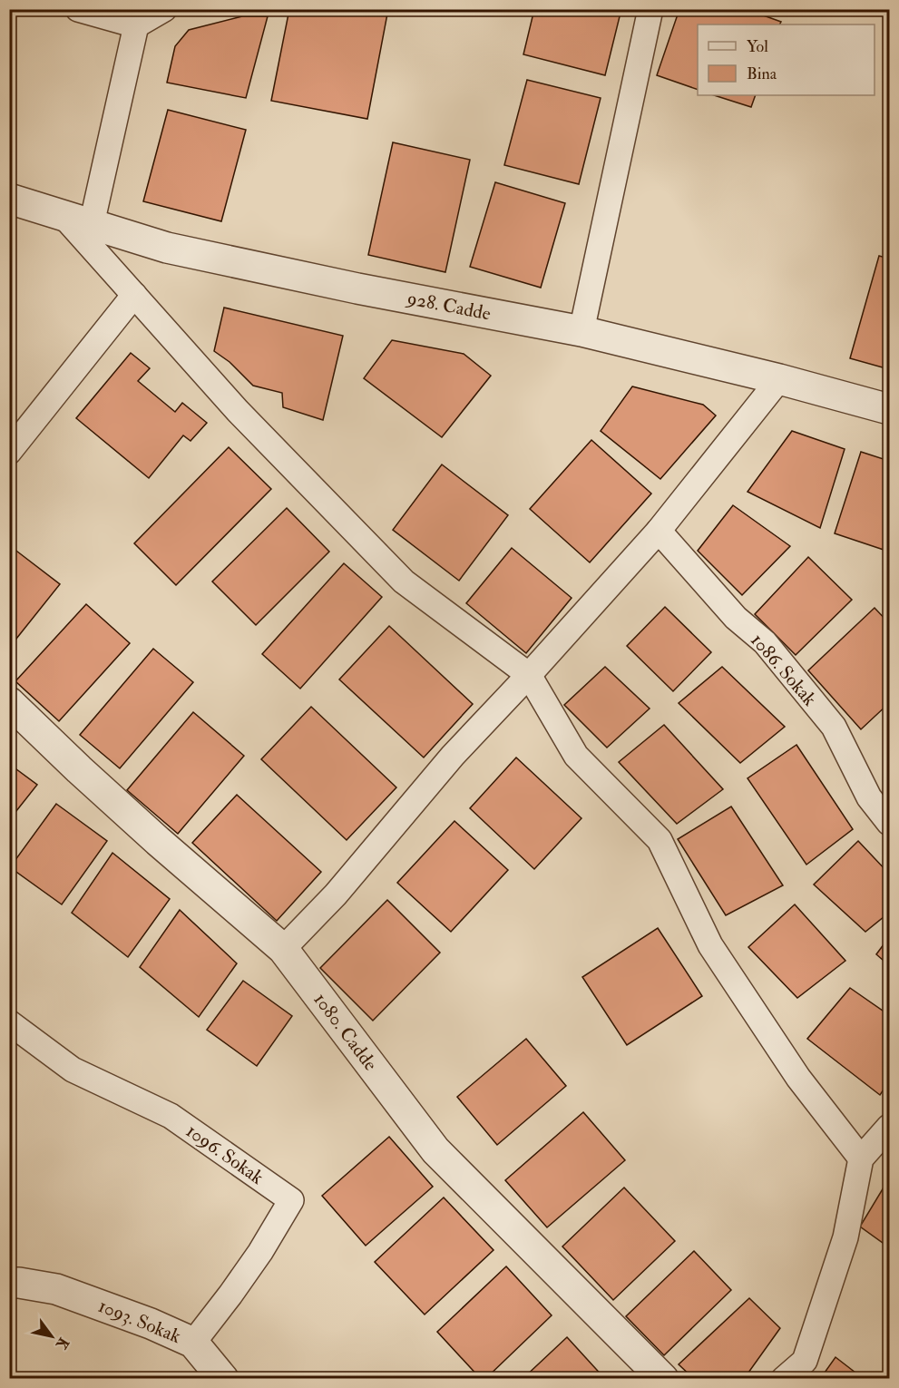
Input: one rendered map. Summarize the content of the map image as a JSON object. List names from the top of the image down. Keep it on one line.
{"streets":{"street":["928. Cadde","1086. Sokak","1080. Cadde","1096. Sokak","1093. Sokak"]},"crossings":[["1096. Sokak","1093. Sokak"]],"legend":["Yol","Bina"],"north":"bottom right"}
